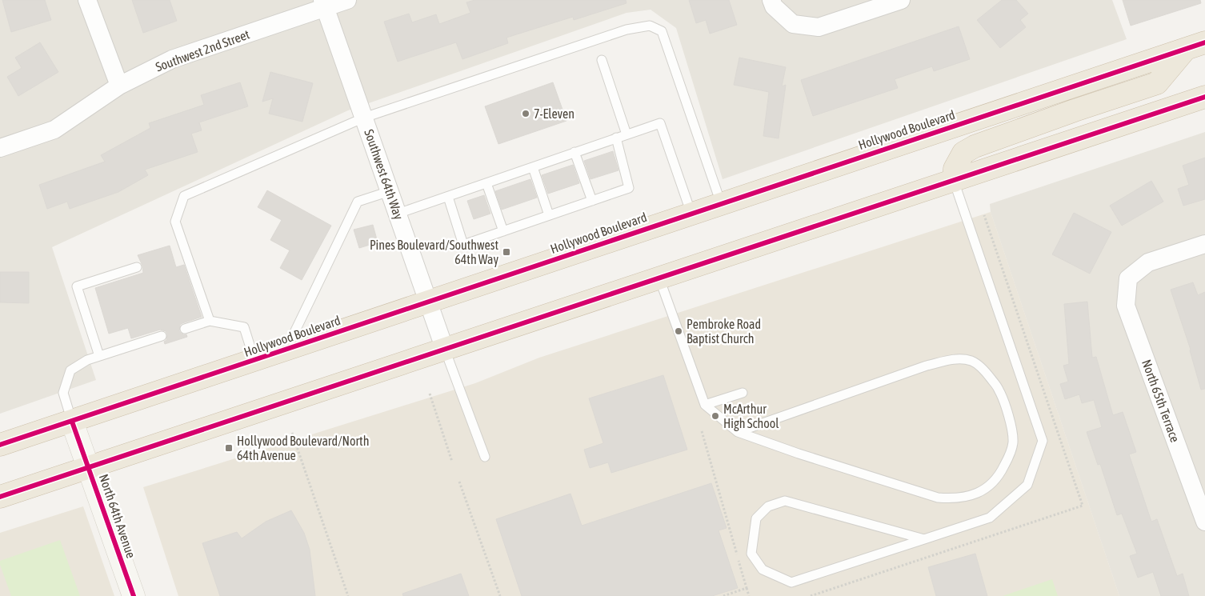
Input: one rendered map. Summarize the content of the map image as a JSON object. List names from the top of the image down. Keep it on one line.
{"streets":{"highway":["Hollywood Boulevard"],"street":["Southwest 2nd Street","Southwest 64th Way","North 65th Terrace","North 64th Avenue"]},"crossings":[["Southwest 2nd Street","Southwest 64th Way"],["Hollywood Boulevard","Southwest 64th Way"],["Hollywood Boulevard","North 64th Avenue"]],"places":{"other":["7-Eleven","Pembroke Road Baptist Church","McArthur High School"],"transit":["Pines Boulevard/Southwest 64th Way","Hollywood Boulevard/North 64th Avenue"]}}
